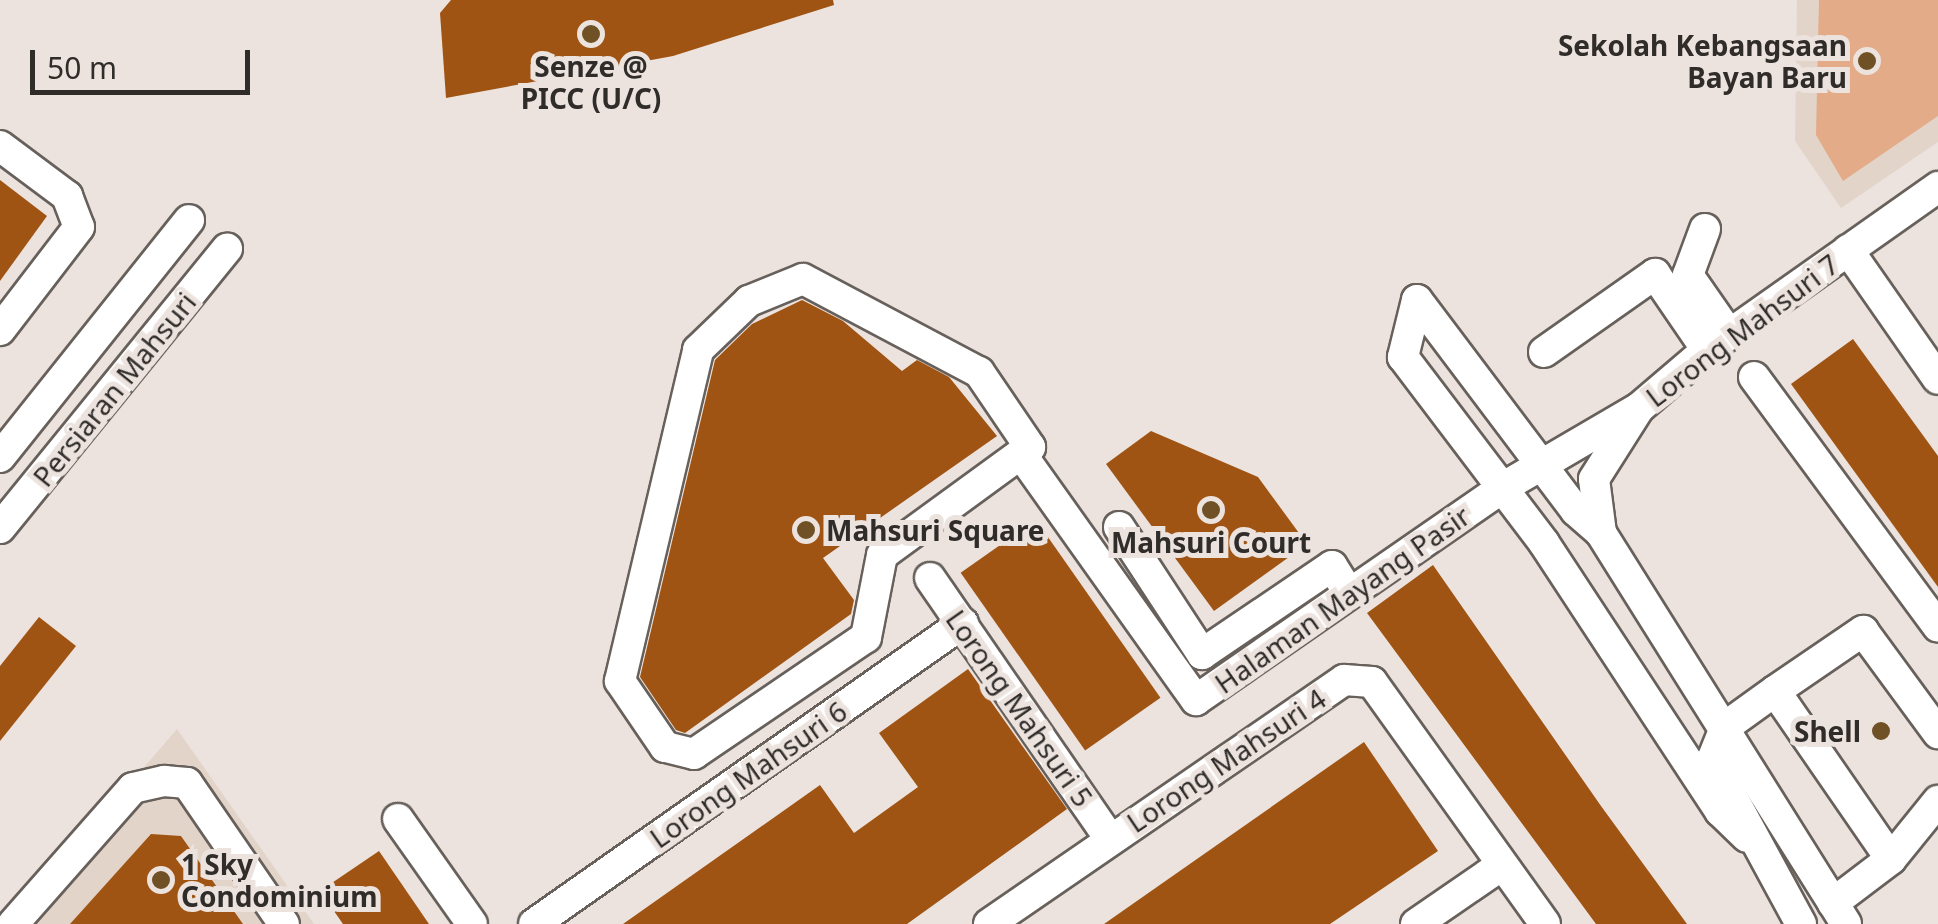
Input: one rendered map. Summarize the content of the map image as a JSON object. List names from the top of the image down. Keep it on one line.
{"streets":{"street":["Lorong Mahsuri 7","Persiaran Mahsuri","Halaman Mayang Pasir","Lorong Mahsuri 5","Lorong Mahsuri 4","Lorong Mahsuri 6"]},"crossings":[["Lorong Mahsuri 7","Halaman Mayang Pasir"],["Lorong Mahsuri 5","Lorong Mahsuri 4"],["Lorong Mahsuri 5","Lorong Mahsuri 6"]],"places":["Senze @ PICC (U/C)","Sekolah Kebangsaan Bayan Baru","Mahsuri Court","Mahsuri Square","Shell","1 Sky Condominium"],"scale_bar":"50 m"}
